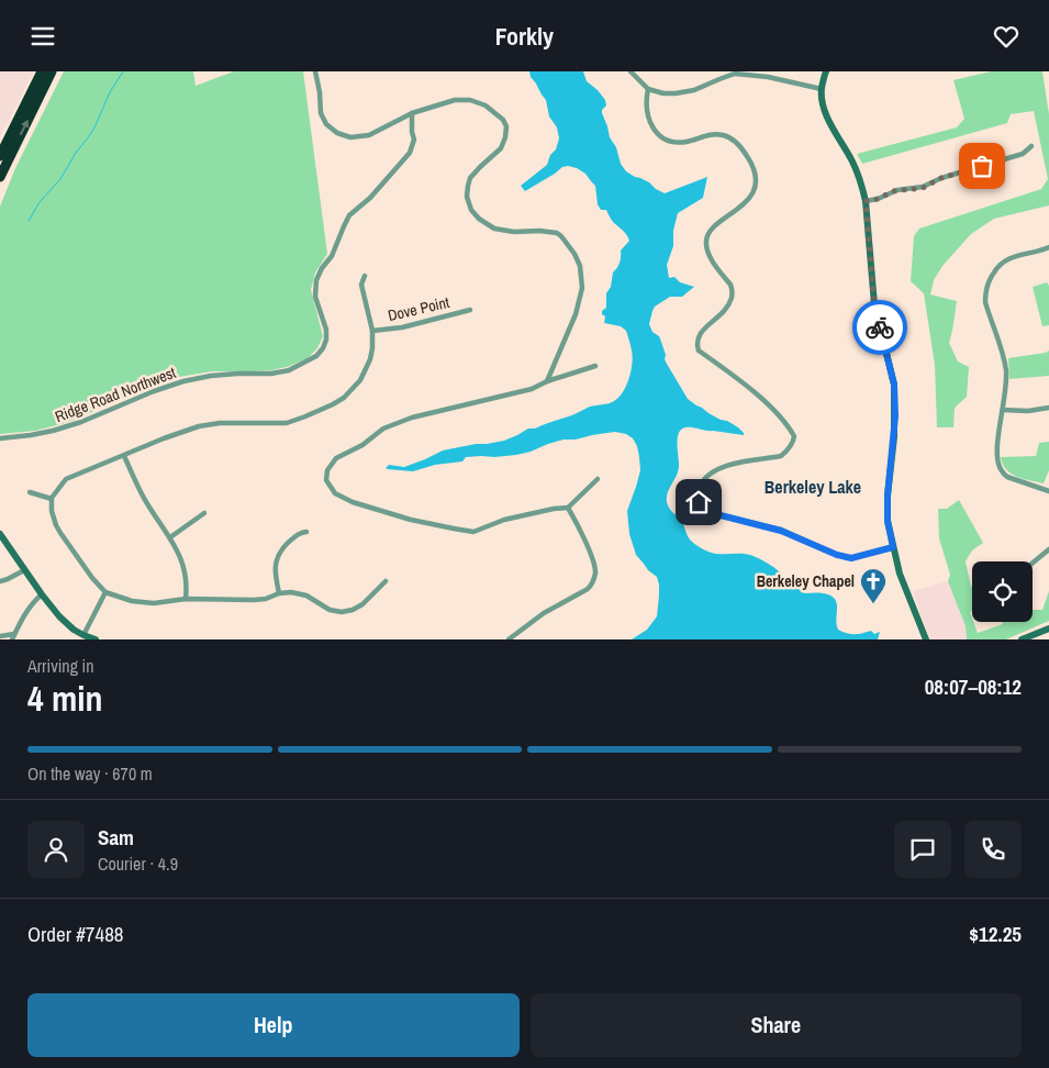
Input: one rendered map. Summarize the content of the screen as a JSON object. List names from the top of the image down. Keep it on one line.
{"streets":{"street":["Dove Point","Ridge Road Northwest"]},"districts":["Berkeley Lake"],"places":{"church":["Berkeley Chapel"]},"page":{"header":"Forkly","heading":["4 min","Arriving in","08:07–08:12"],"panel":["Sam","Courier · 4.9","Order #7488","$12.25"],"bar":"On the way · 670 m","buttons":["Help","Share"]}}
